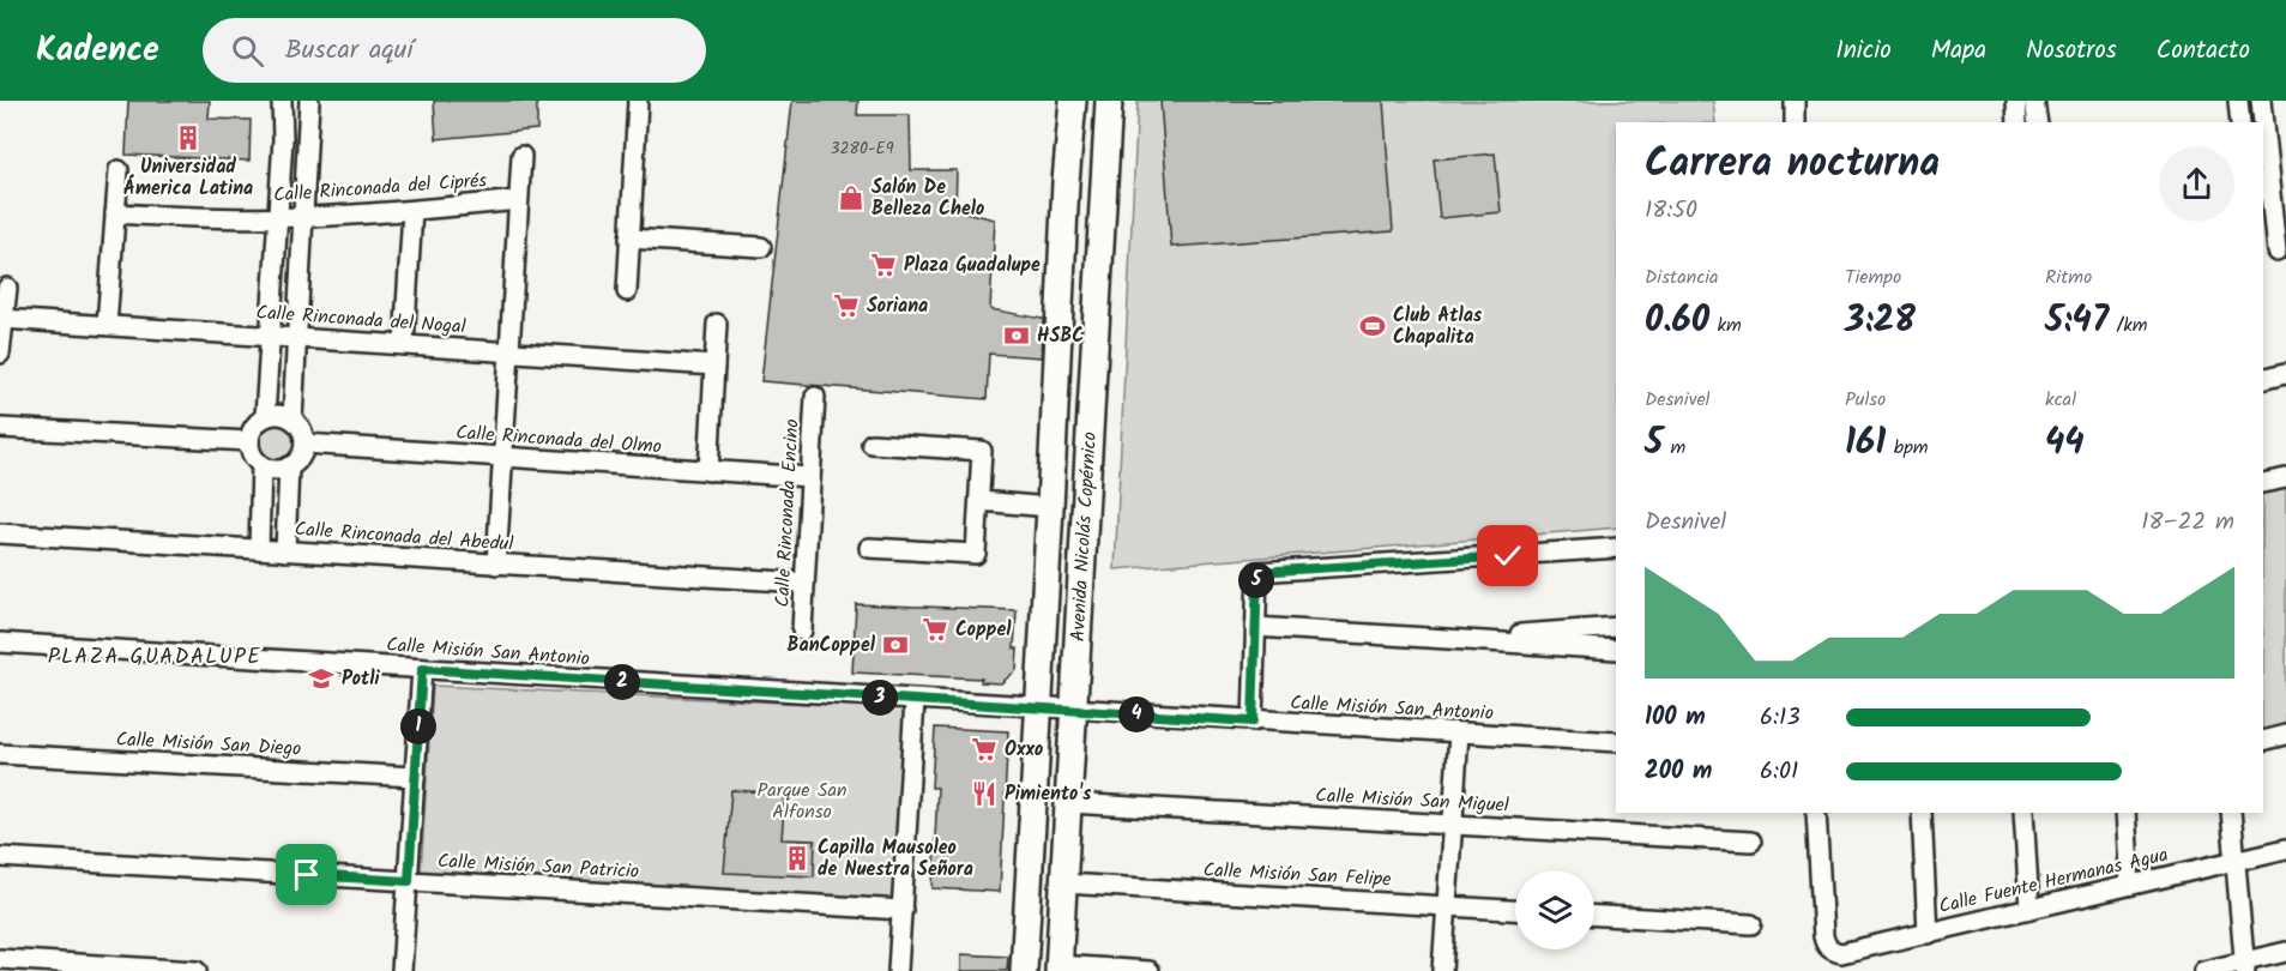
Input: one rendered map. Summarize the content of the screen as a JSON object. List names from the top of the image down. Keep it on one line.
{"streets":{"street":["Calle Rinconada del Ciprés","Calle Rinconada del Nogal","Calle Rinconada del Olmo","Calle Rinconada Encino","Avenida Nicolás Copérnico","Calle Rinconada del Abedul","Calle Misión San Antonio","Calle Misión San Diego","Calle Misión San Miguel","Calle Misión San Patricio","Calle Misión San Felipe","Calle Fuente Hermanas Agua"]},"crossings":[["Calle Rinconada del Olmo","Calle Rinconada Encino"],["Calle Rinconada Encino","Calle Rinconada del Abedul"],["Avenida Nicolás Copérnico","Calle Misión San Antonio"],["Avenida Nicolás Copérnico","Calle Misión San Miguel"],["Avenida Nicolás Copérnico","Calle Misión San Felipe"]],"districts":["PLAZA GUADALUPE"],"parks":["Parque San Alfonso"],"places":{"building":["Universidad Ámerica Latina","Capilla Mausoleo de Nuestra Señora"],"shop":["Salón De Belleza Chelo"],"supermarket":["Plaza Guadalupe","Soriana","Coppel","Oxxo"],"sports":["Club Atlas Chapalita"],"bank":["HSBC","BanCoppel"],"school or university":["Potli"],"restaurant":["Pimiento's"]},"house_numbers":["3280-E9"],"page":{"header":"Kadence","search":"Buscar aquí","nav":["Inicio","Mapa","Nosotros","Contacto"],"heading":["Carrera nocturna","18:50"],"stats":[["Distancia","0.60 km"],["Tiempo","3:28"],["Ritmo","5:47 /km"],["Desnivel","5 m"],["Pulso","161 bpm"],["kcal","44"]],"chart":["Desnivel","18–22 m"],"pins":["5","2","3","4","1"],"list":[{"name":"100 m","note":"6:13"},{"name":"200 m","note":"6:01"}]}}
